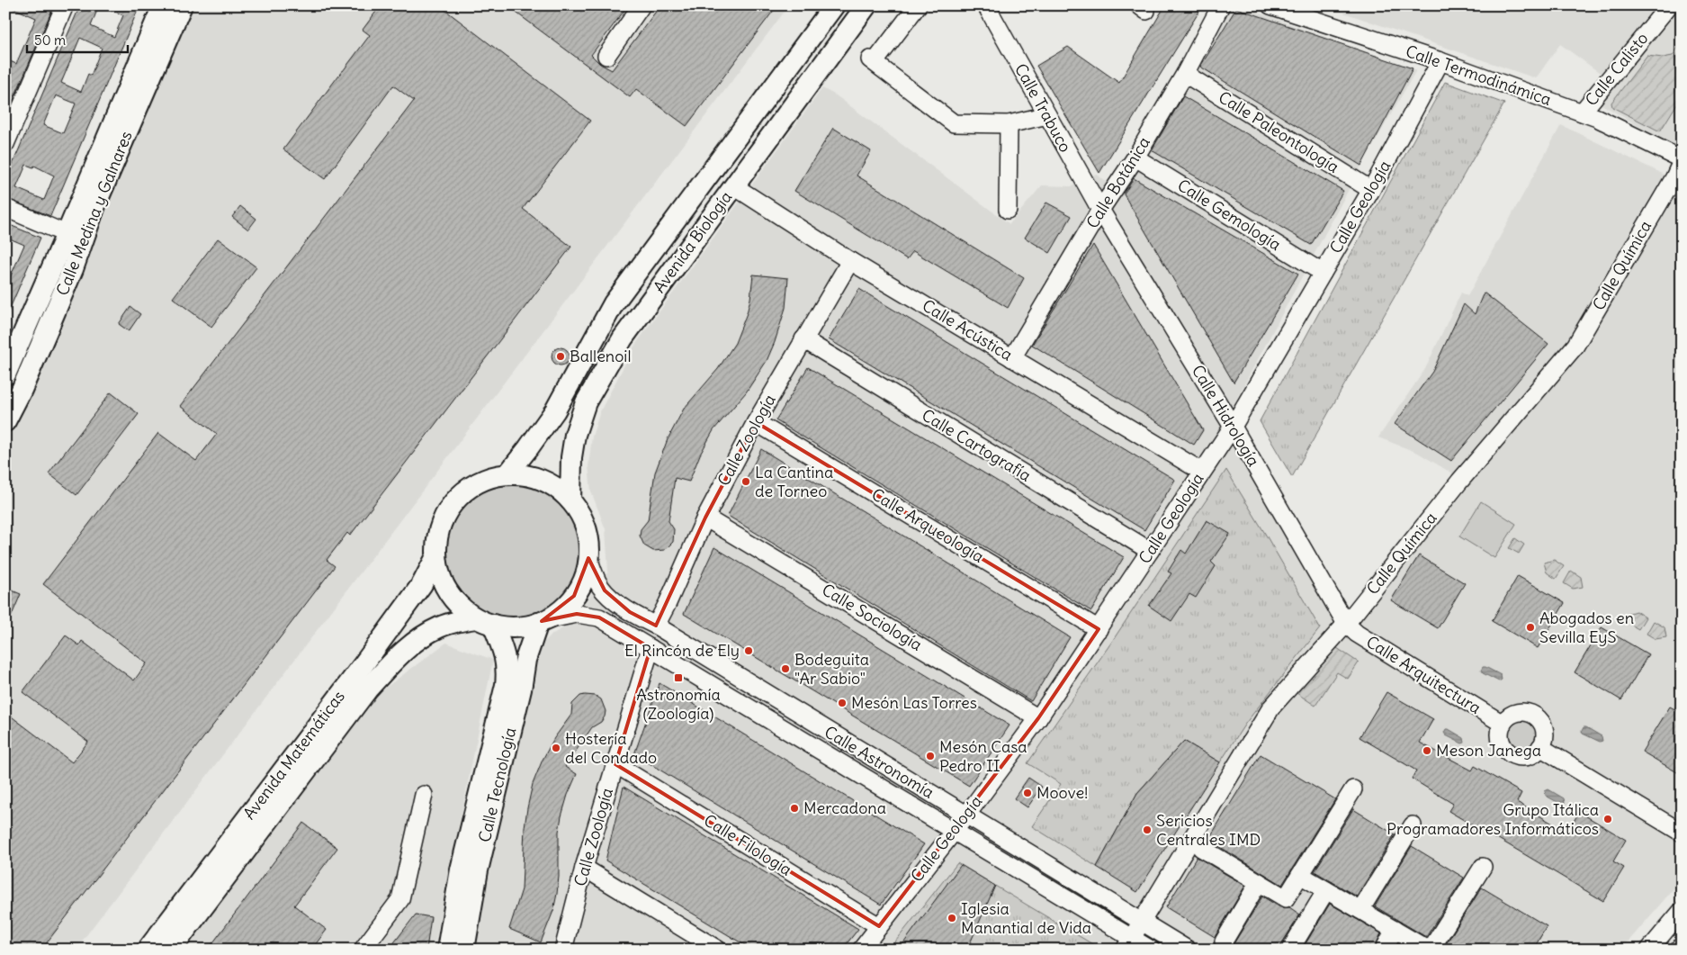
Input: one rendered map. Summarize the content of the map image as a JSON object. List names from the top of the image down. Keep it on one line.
{"streets":{"main road":["Calle Medina y Galnares","Avenida Biología","Avenida Matemáticas","Calle Tecnología"],"street":["Calle Calisto","Calle Termodinámica","Calle Trabuco","Calle Paleontología","Calle Botánica","Calle Geología","Calle Gemología","Calle Química","Calle Acústica","Calle Hidrología","Calle Zoología","Calle Cartografía","Calle Arqueología","Calle Sociología","Calle Arquitectura","Calle Astronomía","Calle Filología"]},"crossings":[["Calle Calisto","Calle Termodinámica"],["Calle Termodinámica","Calle Geología"],["Calle Termodinámica","Calle Química"],["Calle Trabuco","Calle Botánica"],["Calle Trabuco","Calle Hidrología"],["Calle Paleontología","Calle Botánica"],["Calle Paleontología","Calle Geología"],["Calle Botánica","Calle Gemología"],["Calle Botánica","Calle Acústica"],["Calle Botánica","Calle Hidrología"],["Calle Geología","Calle Gemología"],["Calle Geología","Calle Acústica"],["Calle Geología","Calle Hidrología"],["Calle Geología","Calle Cartografía"],["Calle Geología","Calle Arqueología"],["Calle Geología","Calle Sociología"],["Calle Geología","Calle Astronomía"],["Calle Geología","Calle Filología"],["Avenida Biología","Calle Acústica"],["Avenida Biología","Avenida Matemáticas"],["Avenida Biología","Calle Astronomía"],["Avenida Biología","Calle Tecnología"],["Calle Química","Calle Hidrología"],["Calle Química","Calle Arquitectura"],["Calle Química","Calle Astronomía"],["Calle Acústica","Calle Zoología"],["Calle Hidrología","Calle Arquitectura"],["Calle Zoología","Calle Cartografía"],["Calle Zoología","Calle Arqueología"],["Calle Zoología","Calle Sociología"],["Calle Zoología","Calle Astronomía"],["Calle Zoología","Calle Filología"],["Avenida Matemáticas","Calle Astronomía"],["Avenida Matemáticas","Calle Tecnología"],["Calle Astronomía","Calle Tecnología"]],"places":{"other":["Ballenoil","La Cantina de Torneo","Abogados en Sevilla EyS","El Rincón de Ely","Bodeguita \"Ar Sabio\"","Mesón Las Torres","Hostería del Condado","Meson Janega","Mesón Casa Pedro II","Moove!","Mercadona","Grupo Itálica Programadores Informáticos","Sericios Centrales IMD","Iglesia Manantial de Vida"],"transit":["Astronomía (Zoología)"]},"scale_bar":"50 m"}
